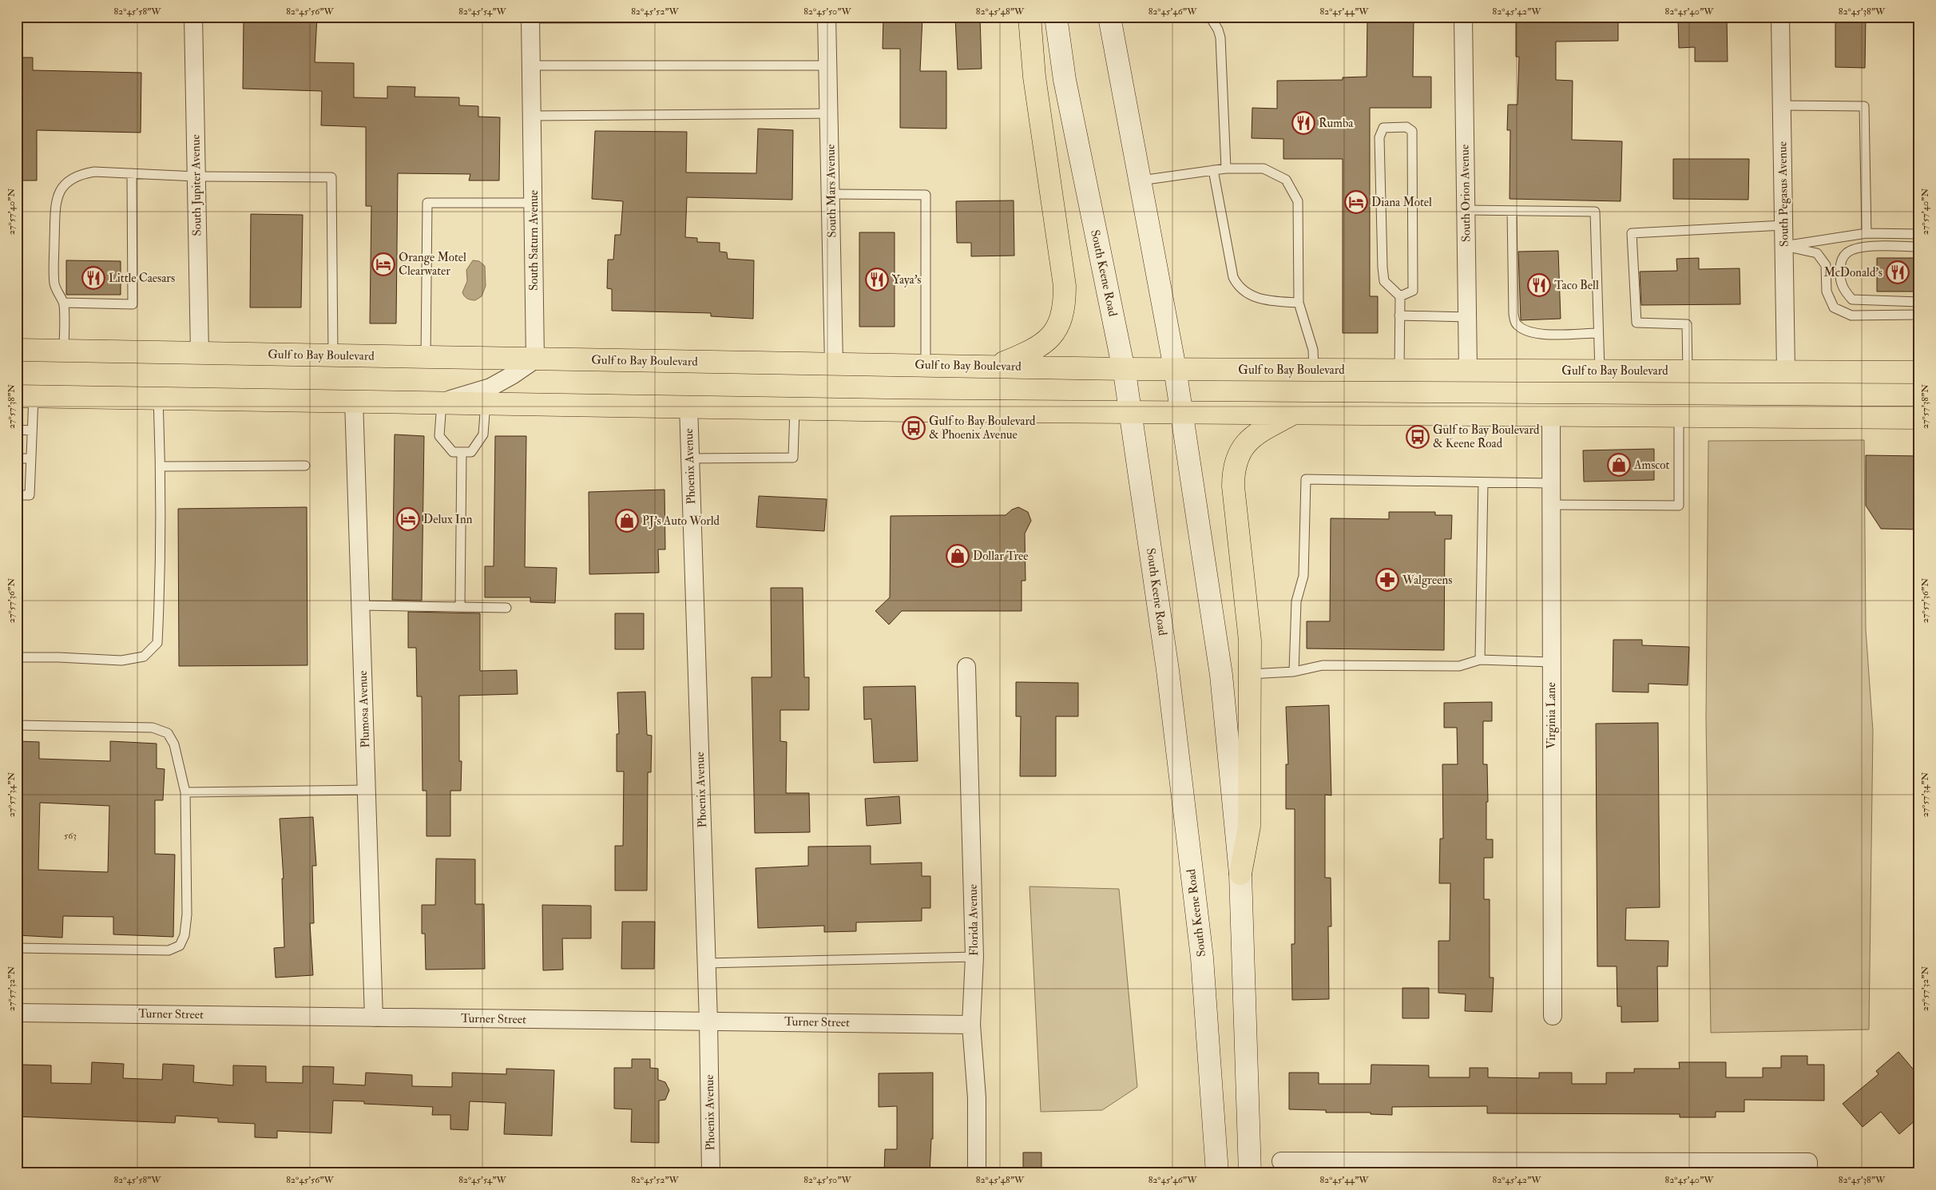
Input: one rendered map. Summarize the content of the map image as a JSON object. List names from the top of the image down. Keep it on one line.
{"streets":{"main road":["South Keene Road","Gulf to Bay Boulevard"],"street":["South Jupiter Avenue","South Mars Avenue","South Orion Avenue","South Pegasus Avenue","South Saturn Avenue","Phoenix Avenue","Plumosa Avenue","Virginia Lane","Florida Avenue","Turner Street"]},"crossings":[["South Jupiter Avenue","Gulf to Bay Boulevard"],["South Mars Avenue","Gulf to Bay Boulevard"],["South Orion Avenue","Gulf to Bay Boulevard"],["South Pegasus Avenue","Gulf to Bay Boulevard"],["South Saturn Avenue","Gulf to Bay Boulevard"],["South Keene Road","Gulf to Bay Boulevard"],["Phoenix Avenue","Turner Street"],["Plumosa Avenue","Turner Street"],["Florida Avenue","Turner Street"]],"places":{"restaurant":["Rumba","McDonald's","Little Caesars","Yaya's","Taco Bell"],"hotel":["Diana Motel","Orange Motel Clearwater","Delux Inn"],"bus stop":["Gulf to Bay Boulevard & Phoenix Avenue","Gulf to Bay Boulevard & Keene Road"],"shop":["Amscot","PJ's Auto World","Dollar Tree"],"pharmacy":["Walgreens"]},"house_numbers":["563"],"coordinates":["82°45'58\"W","82°45'56\"W","82°45'54\"W","82°45'52\"W","82°45'50\"W","82°45'48\"W","82°45'46\"W","82°45'44\"W","82°45'42\"W","82°45'40\"W","82°45'38\"W","27°57'40\"N","27°57'38\"N","27°57'36\"N","27°57'34\"N","27°57'32\"N"]}
